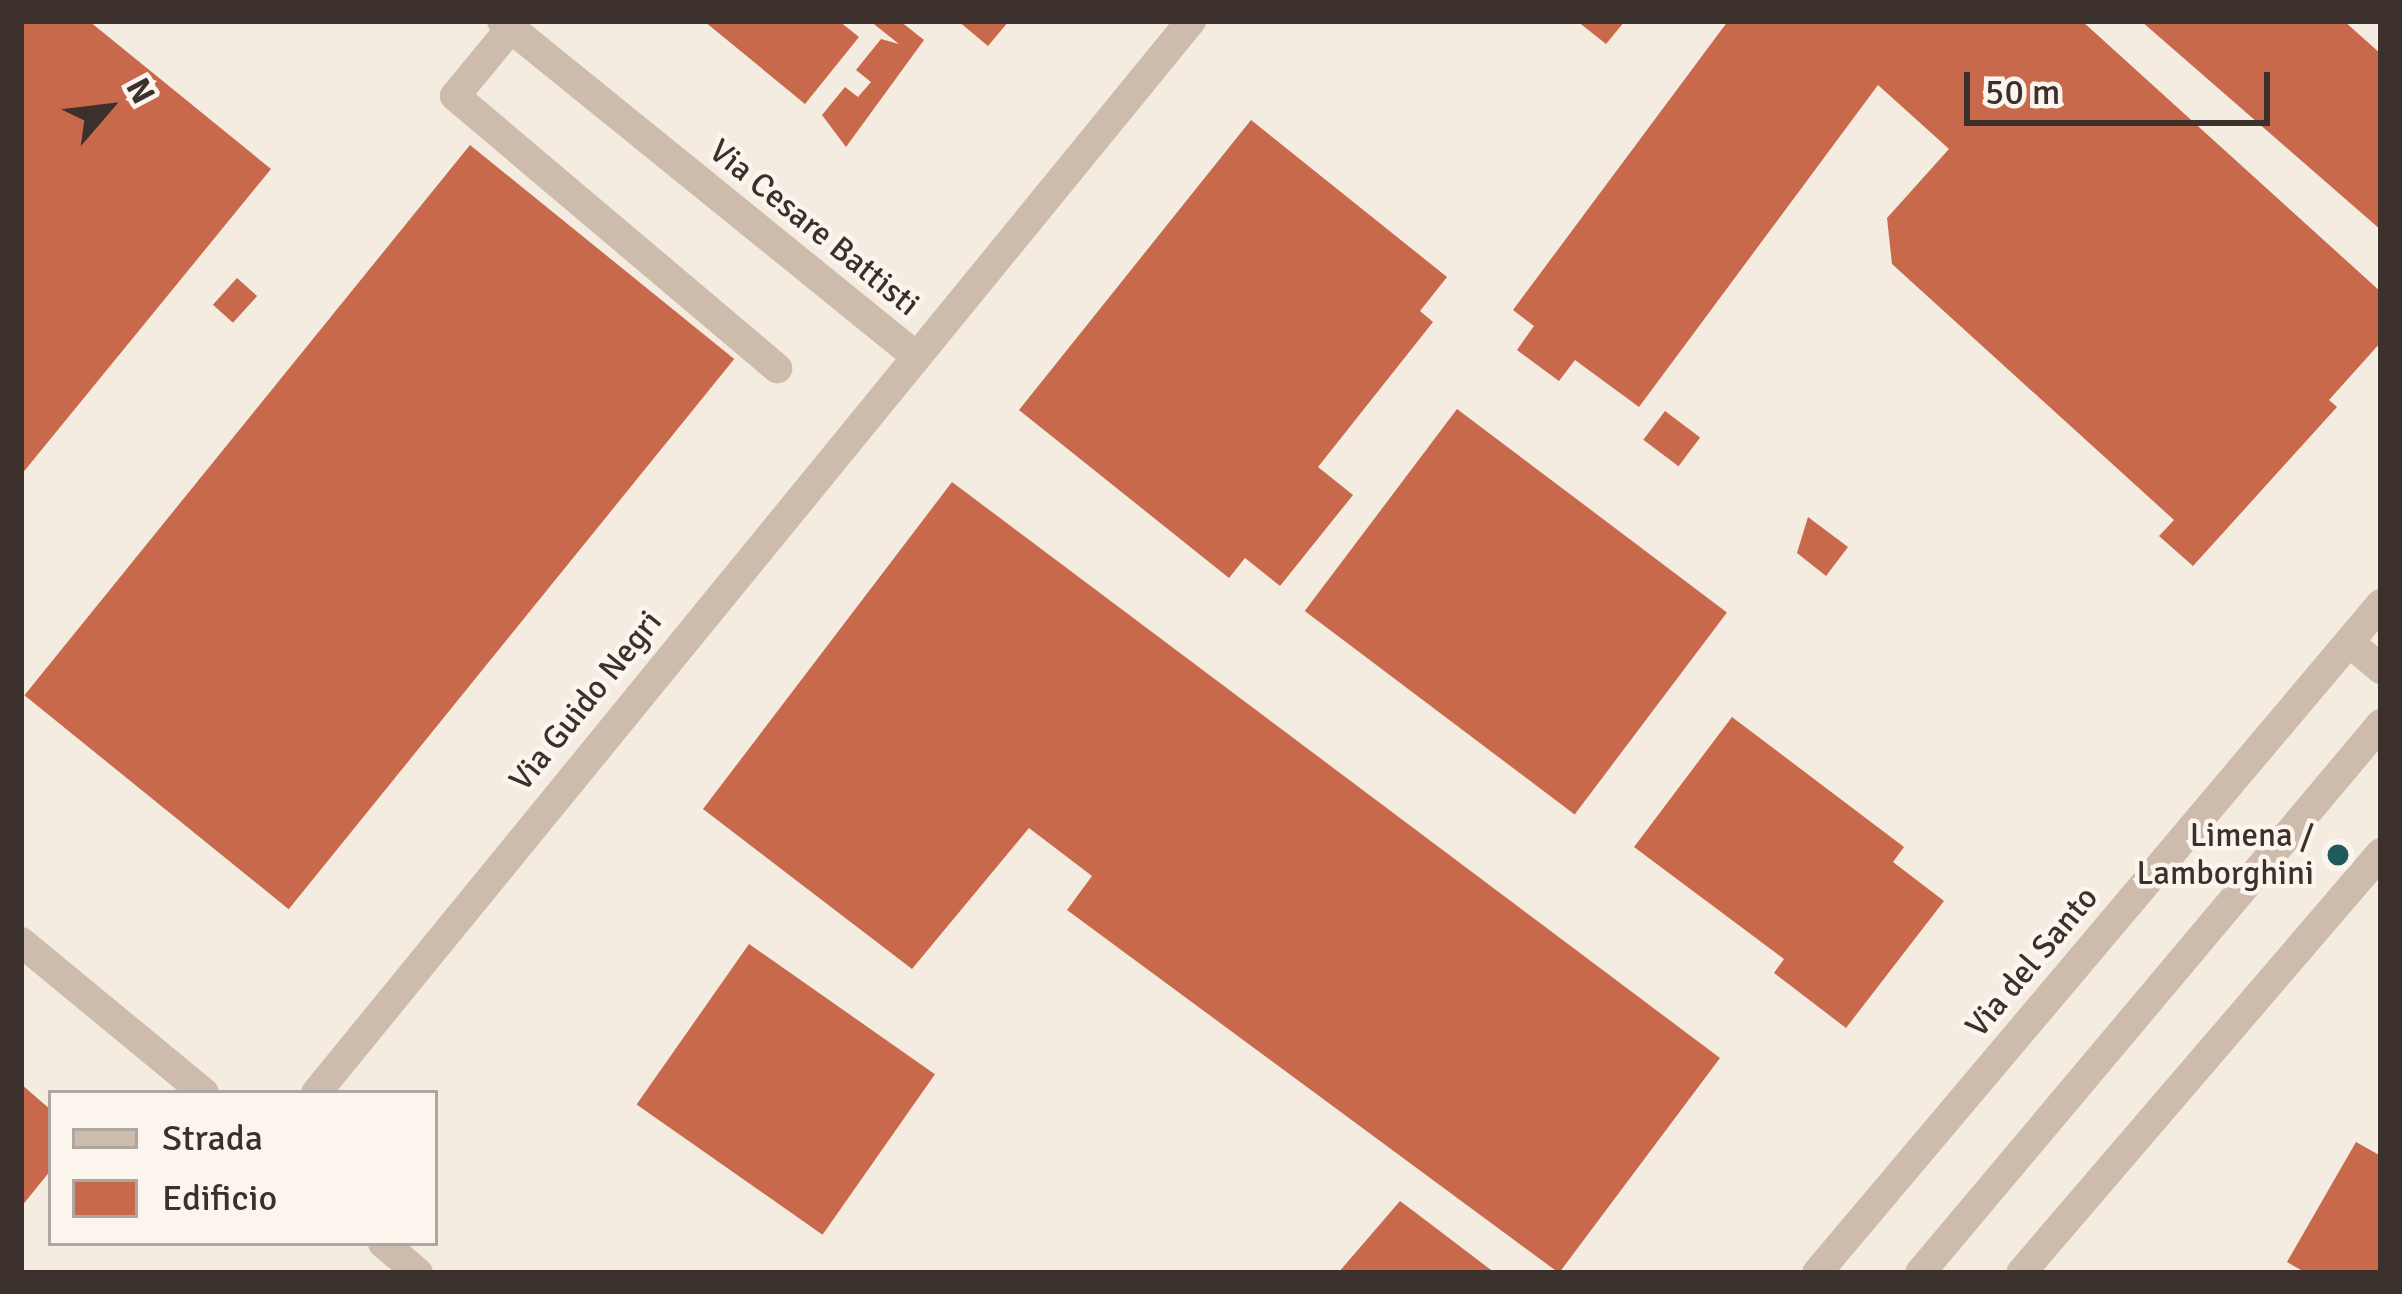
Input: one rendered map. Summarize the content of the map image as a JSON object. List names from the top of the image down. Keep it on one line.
{"streets":{"street":["Via Cesare Battisti","Via Guido Negri","Via del Santo"]},"crossings":[["Via Cesare Battisti","Via Guido Negri"]],"places":["Limena / Lamborghini"],"legend":["Strada","Edificio"],"scale_bar":"50 m","north":"top right"}
